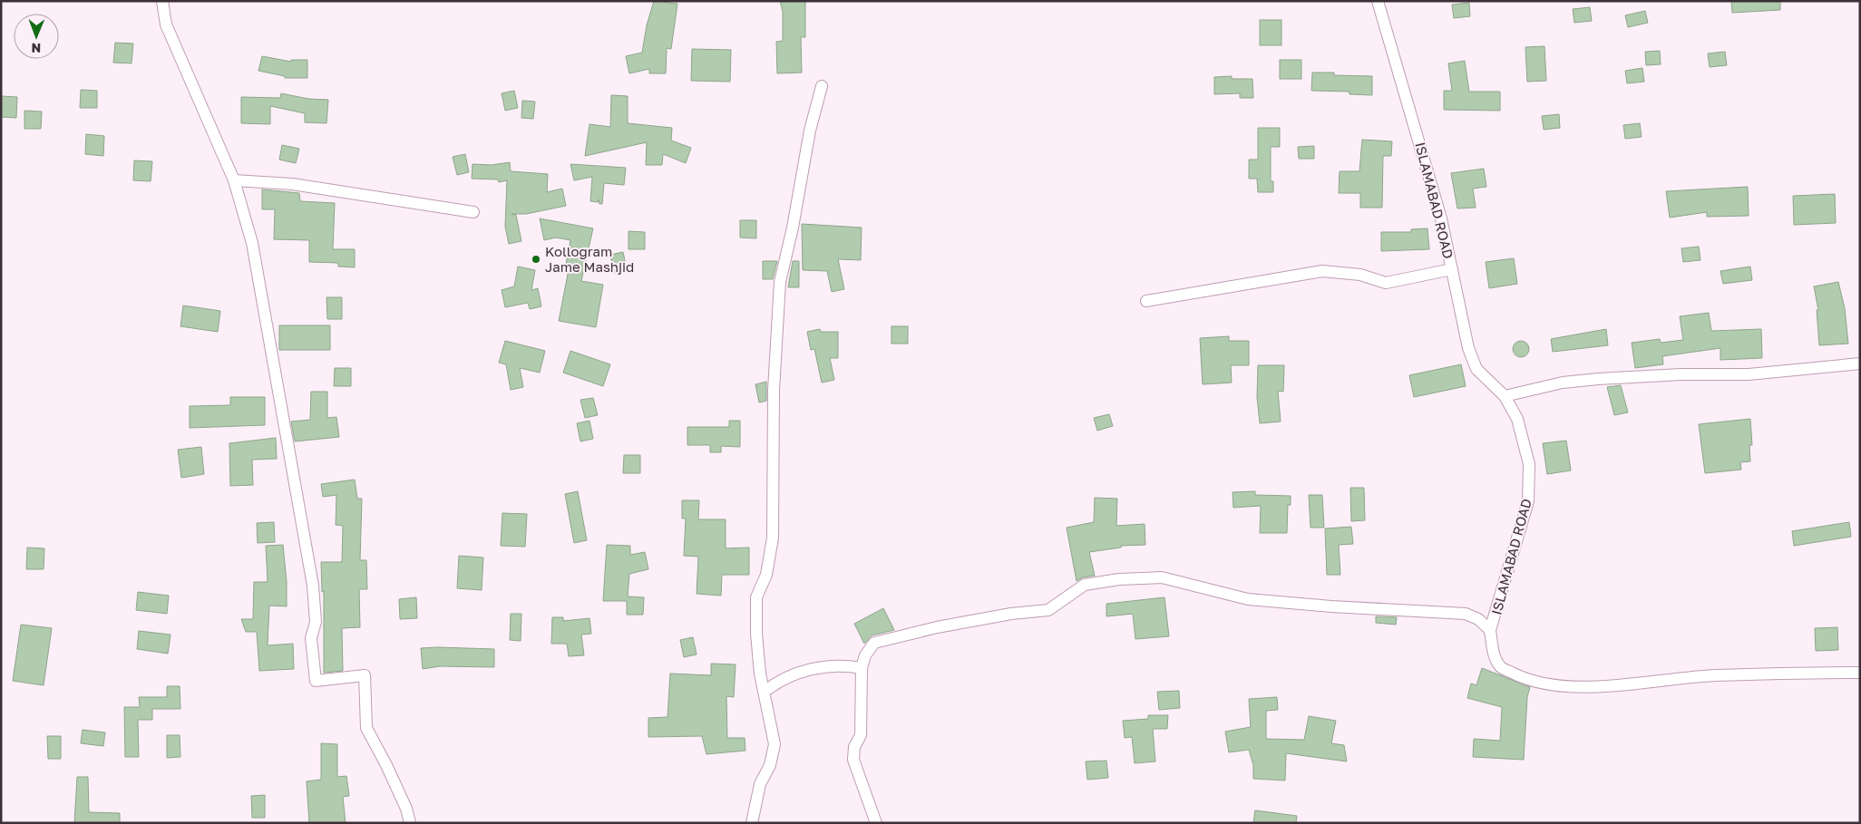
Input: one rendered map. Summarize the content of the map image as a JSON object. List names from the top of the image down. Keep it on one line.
{"streets":{"street":["ISLAMABAD ROAD"]},"places":["Kollogram Jame Mashjid"],"north":"bottom"}
